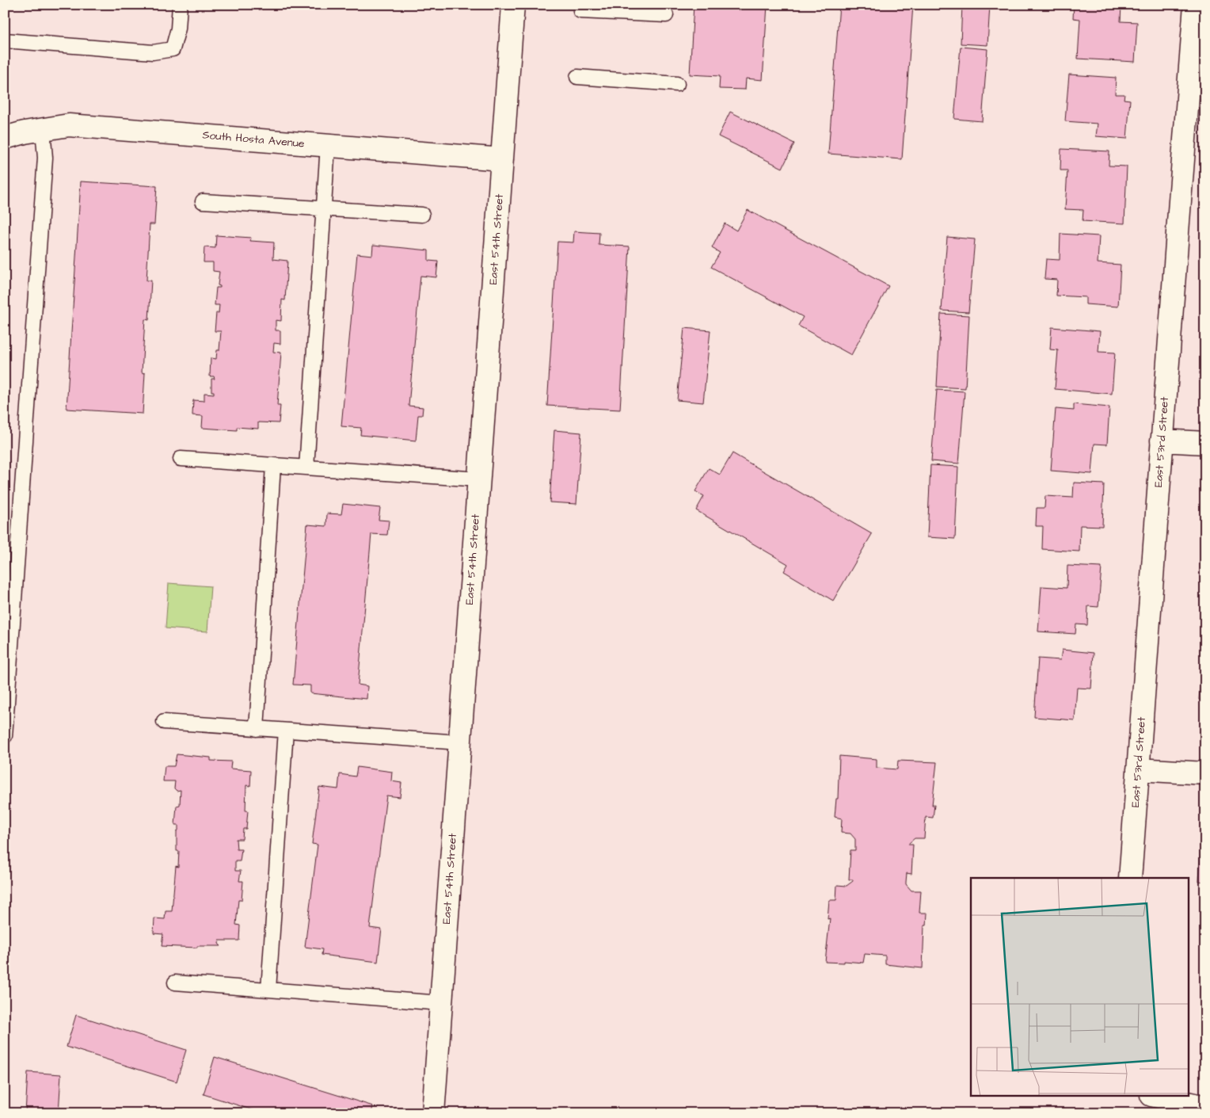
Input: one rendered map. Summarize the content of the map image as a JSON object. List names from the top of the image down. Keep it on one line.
{"streets":{"street":["South Hosta Avenue","East 54th Street","East 53rd Street"]},"crossings":[["South Hosta Avenue","East 54th Street"]]}
